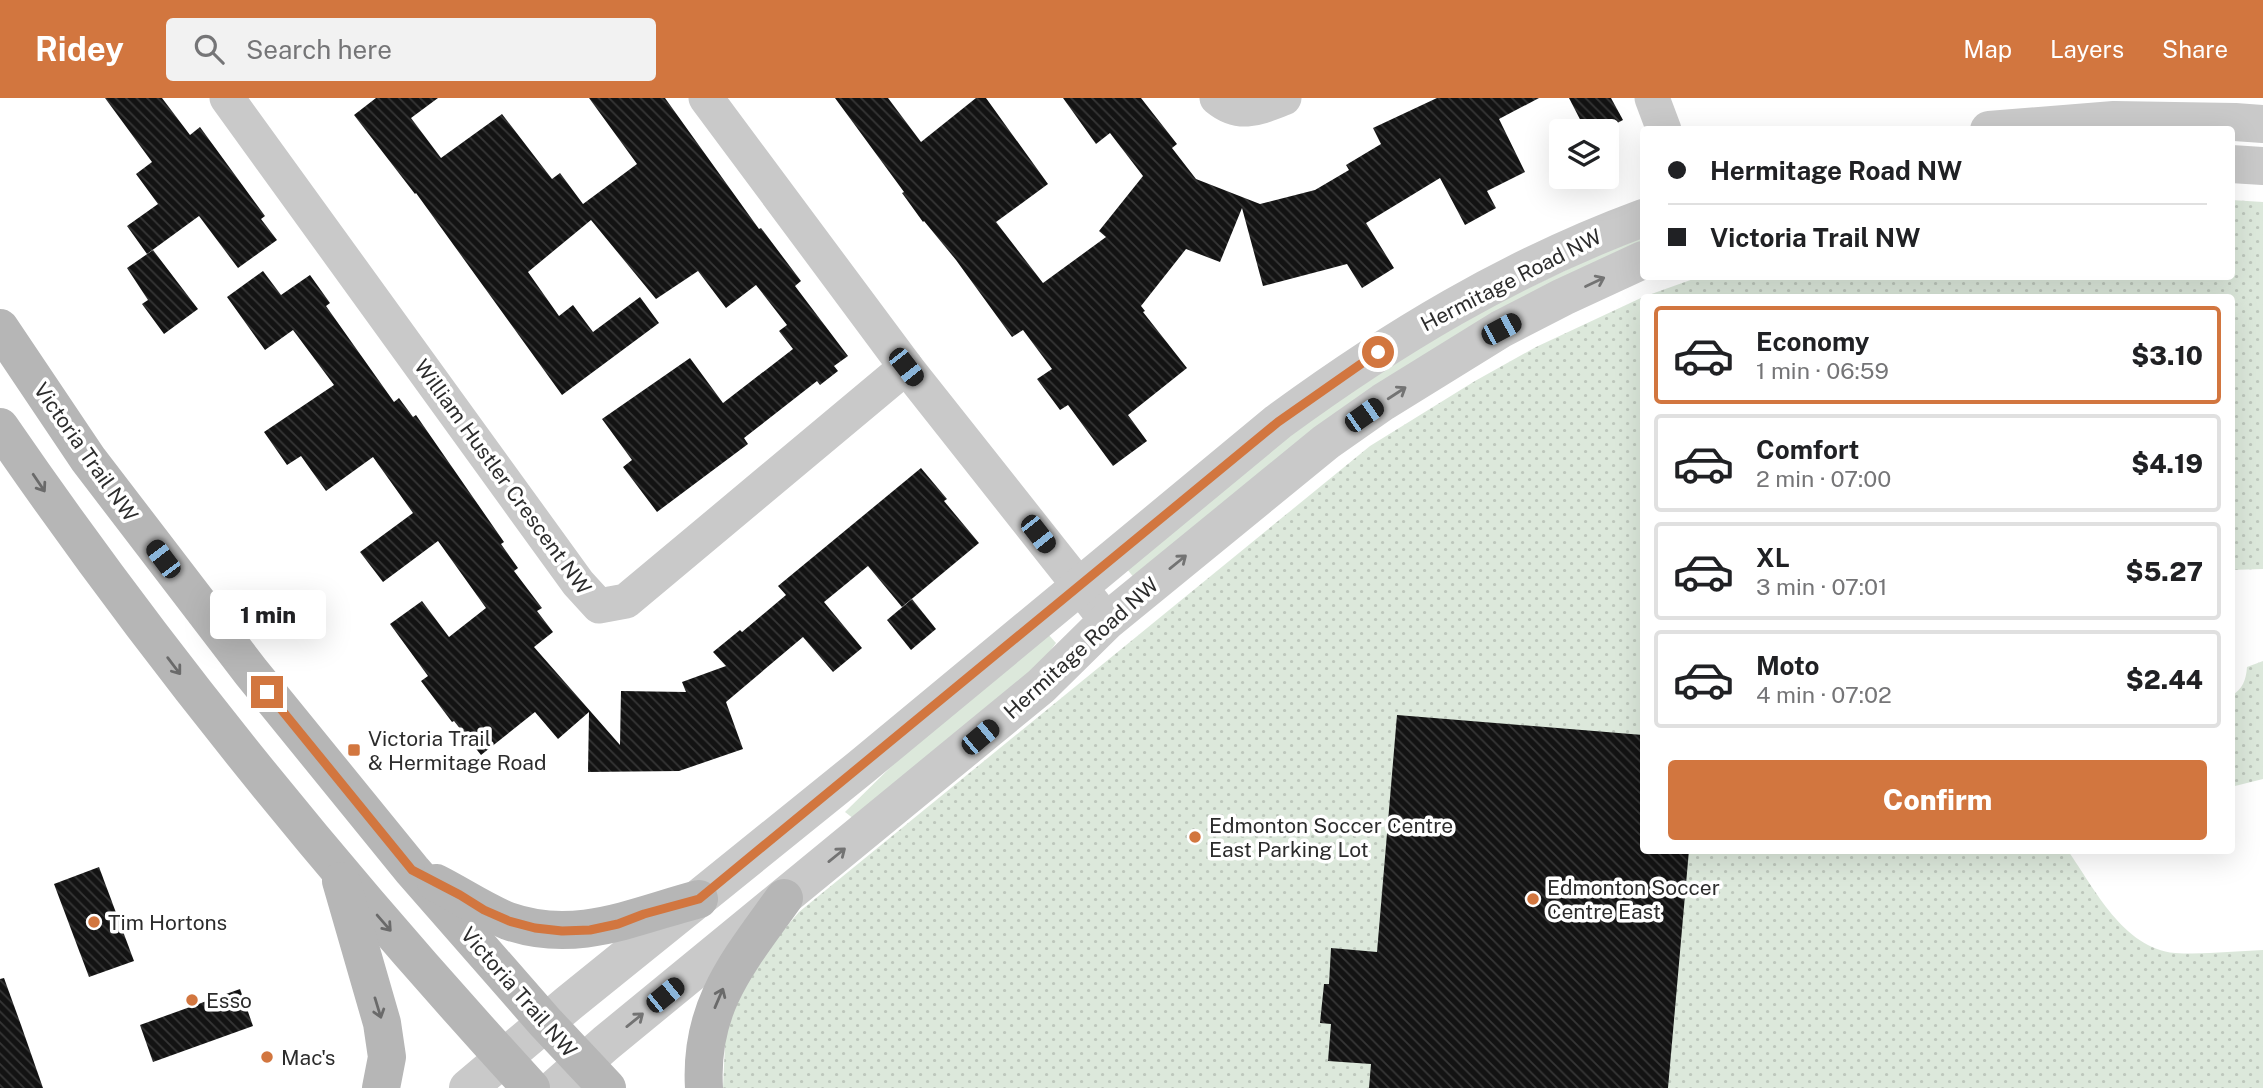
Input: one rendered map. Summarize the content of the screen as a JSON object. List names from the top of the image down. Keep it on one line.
{"streets":{"main road":["Victoria Trail NW"],"street":["Hermitage Road NW","William Hustler Crescent NW"]},"crossings":[["Hermitage Road NW","Victoria Trail NW"]],"places":{"transit":["Victoria Trail & Hermitage Road"],"other":["Edmonton Soccer Centre East Parking Lot","Edmonton Soccer Centre East","Tim Hortons","Esso","Mac's"]},"page":{"header":"Ridey","search":"Search here","nav":["Map","Layers","Share"],"banner":["Hermitage Road NW","Victoria Trail NW"],"list":[{"name":"Economy","note":"1 min · 06:59","value":"$3.10"},{"name":"Comfort","note":"2 min · 07:00","value":"$4.19"},{"name":"XL","note":"3 min · 07:01","value":"$5.27"},{"name":"Moto","note":"4 min · 07:02","value":"$2.44"}],"bubble":"1 min","buttons":"Confirm"}}
